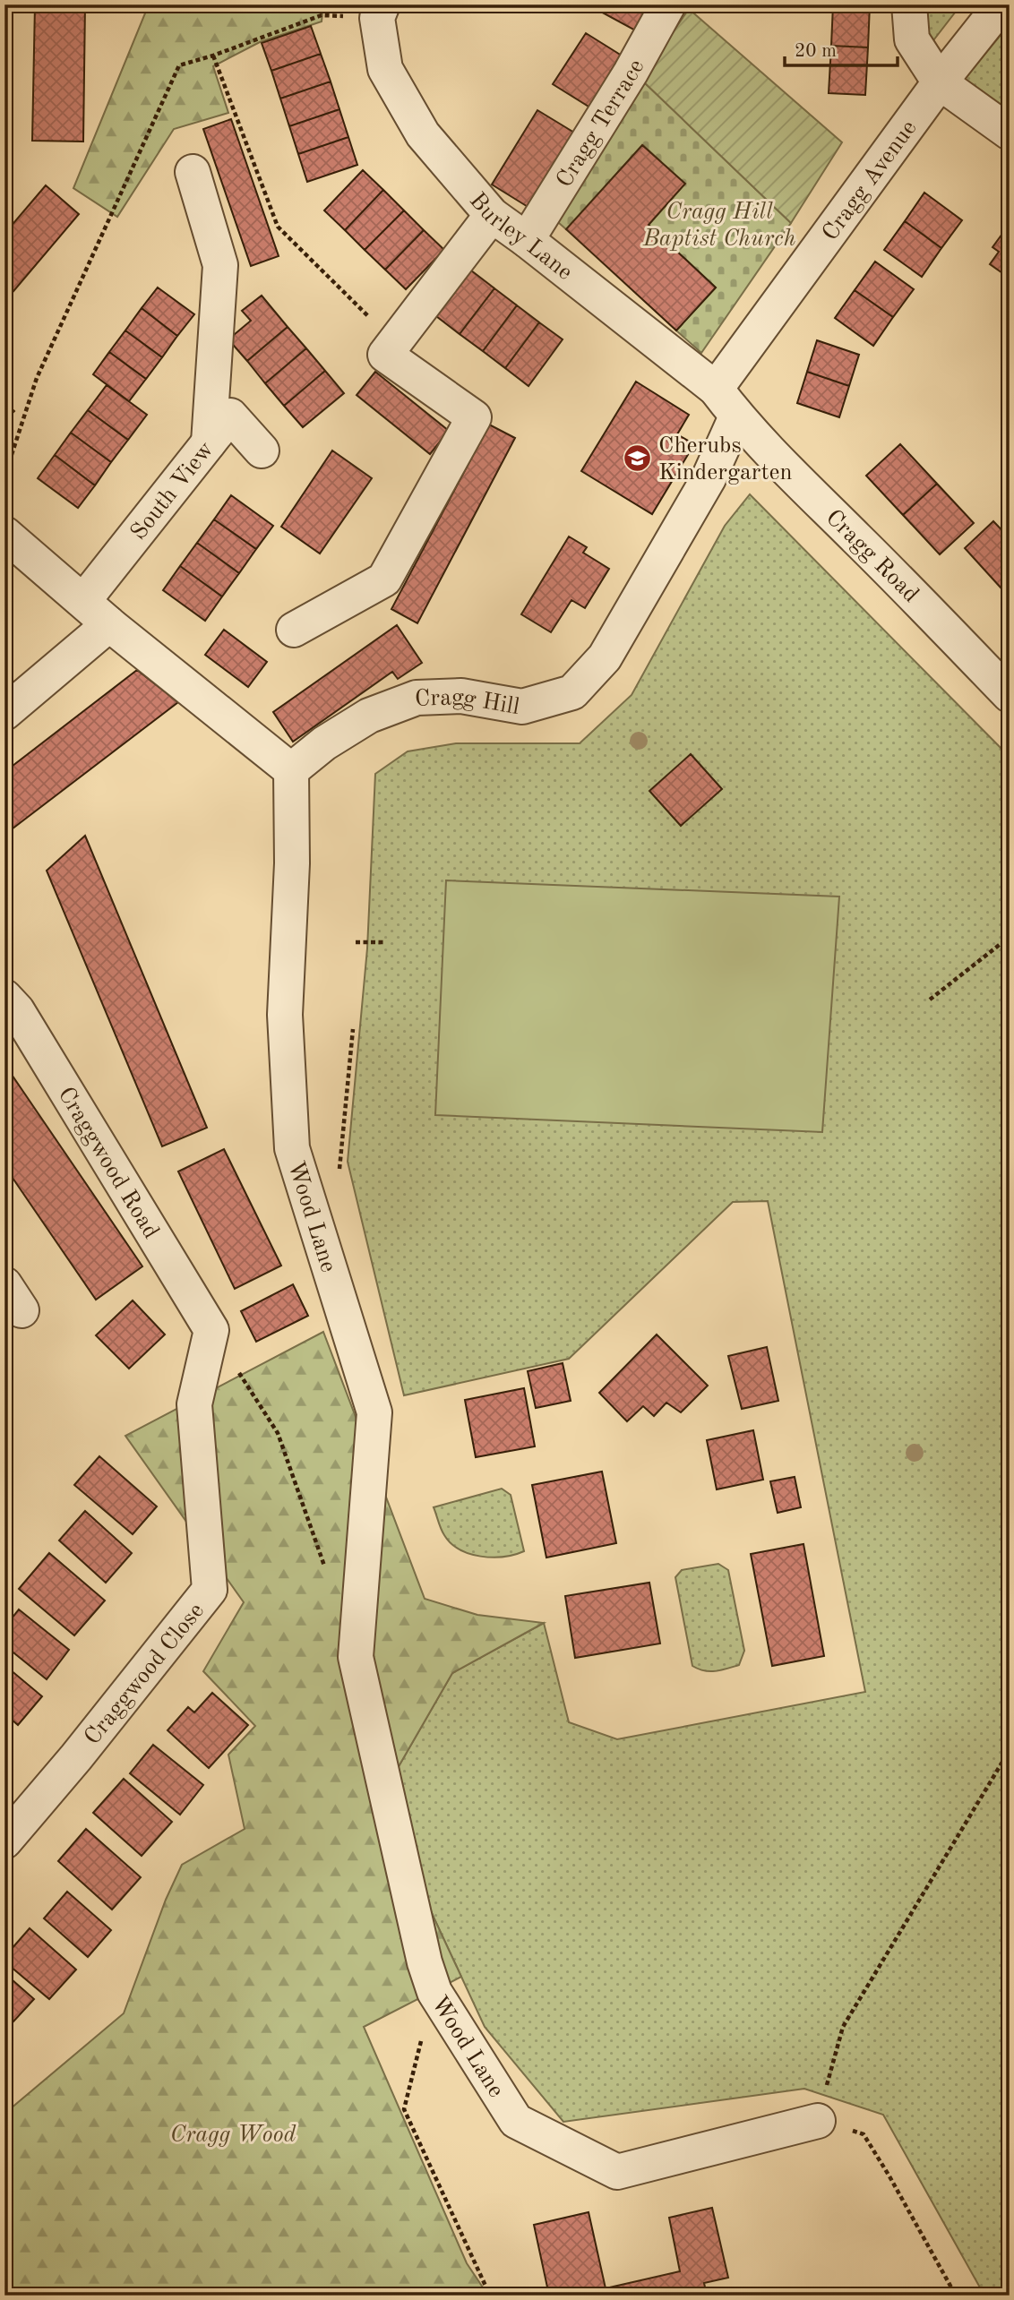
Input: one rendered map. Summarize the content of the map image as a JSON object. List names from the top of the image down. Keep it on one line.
{"streets":{"street":["Cragg Terrace","Cragg Avenue","Burley Lane","South View","Cragg Road","Cragg Hill","Craggwood Road","Wood Lane","Craggwood Close"]},"crossings":[["Cragg Terrace","Burley Lane"],["Cragg Avenue","Burley Lane"],["Burley Lane","Cragg Road"],["Burley Lane","Cragg Hill"],["Cragg Road","Cragg Hill"],["Cragg Hill","Wood Lane"],["Craggwood Road","Craggwood Close"]],"parks":["Cragg Hill Baptist Church","Cragg Wood"],"places":{"school or university":["Cherubs Kindergarten"]},"scale_bar":"20 m"}
